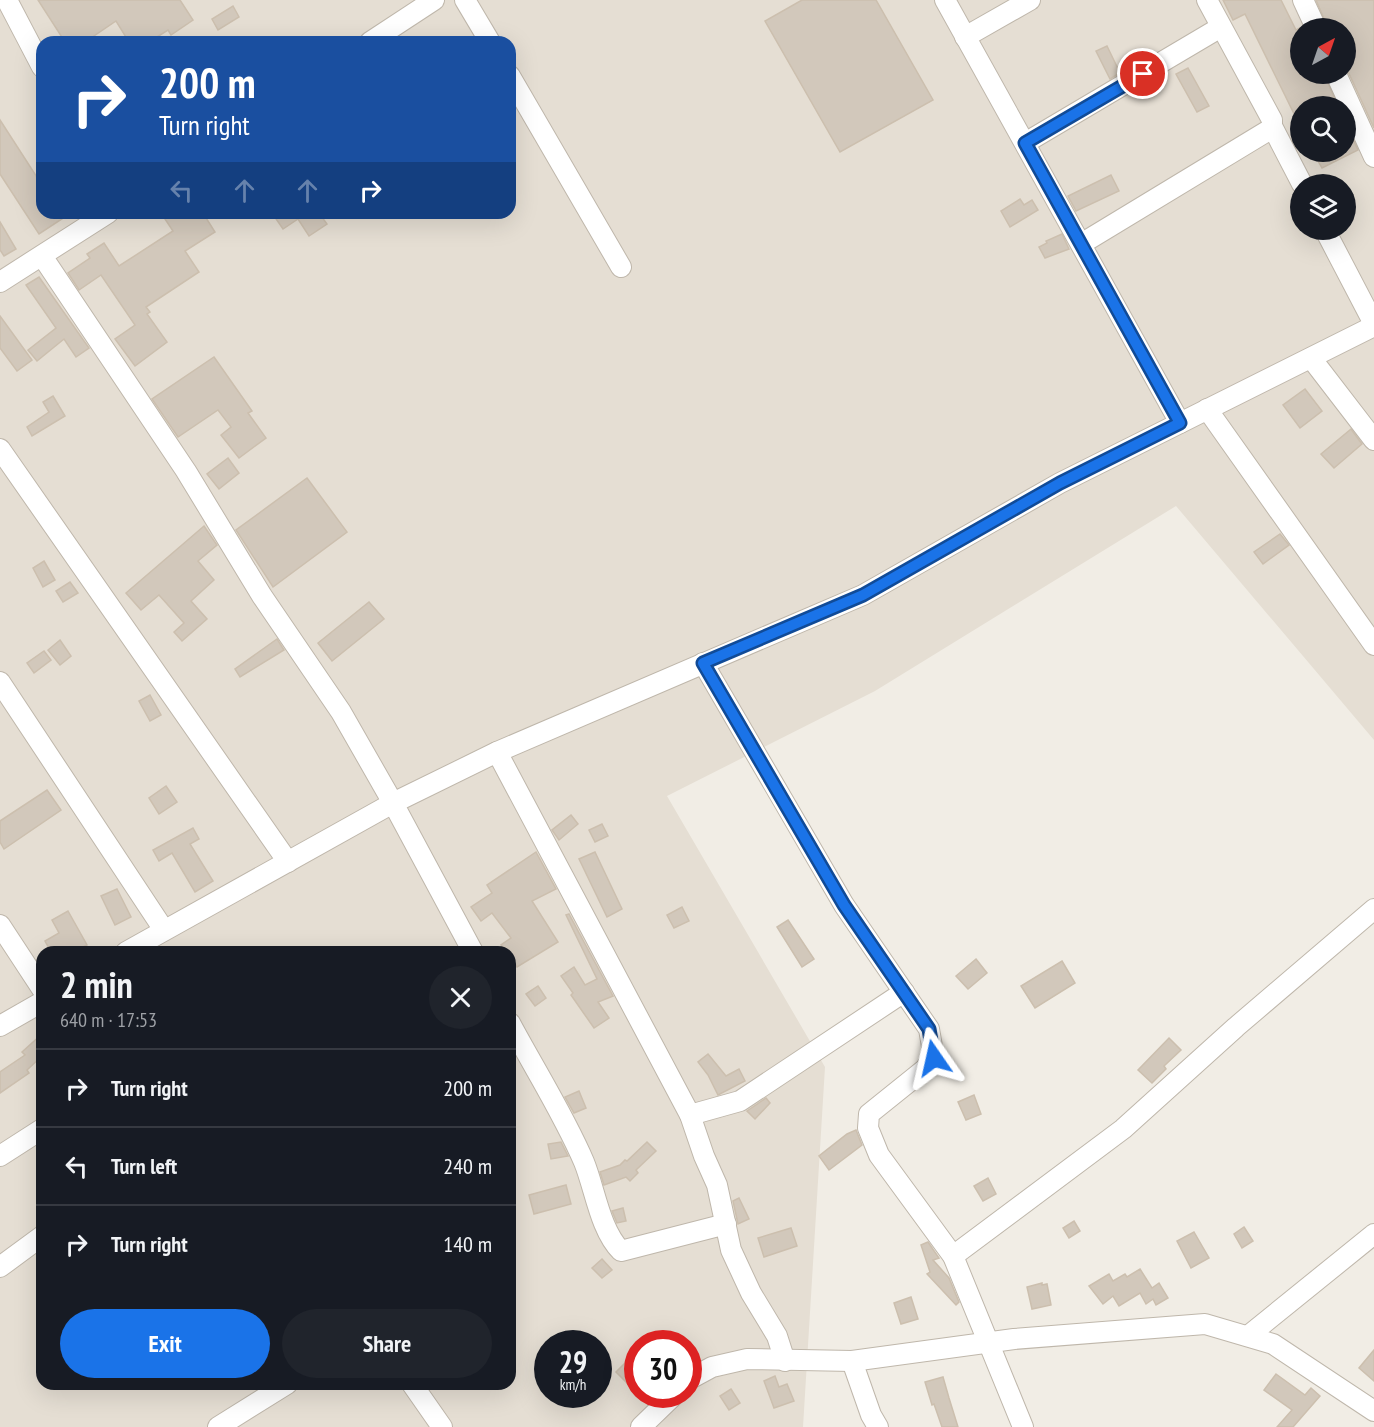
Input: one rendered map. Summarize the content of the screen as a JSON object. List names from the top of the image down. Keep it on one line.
{"north":"top right","page":{"turn":["200 m","Turn right"],"heading":["2 min","640 m · 17:53"],"list":[{"name":"Turn right","value":"200 m"},{"name":"Turn left","value":"240 m"},{"name":"Turn right","value":"140 m"}],"buttons":["Exit","Share"],"speed":"29 km/h","limit":"30"}}
